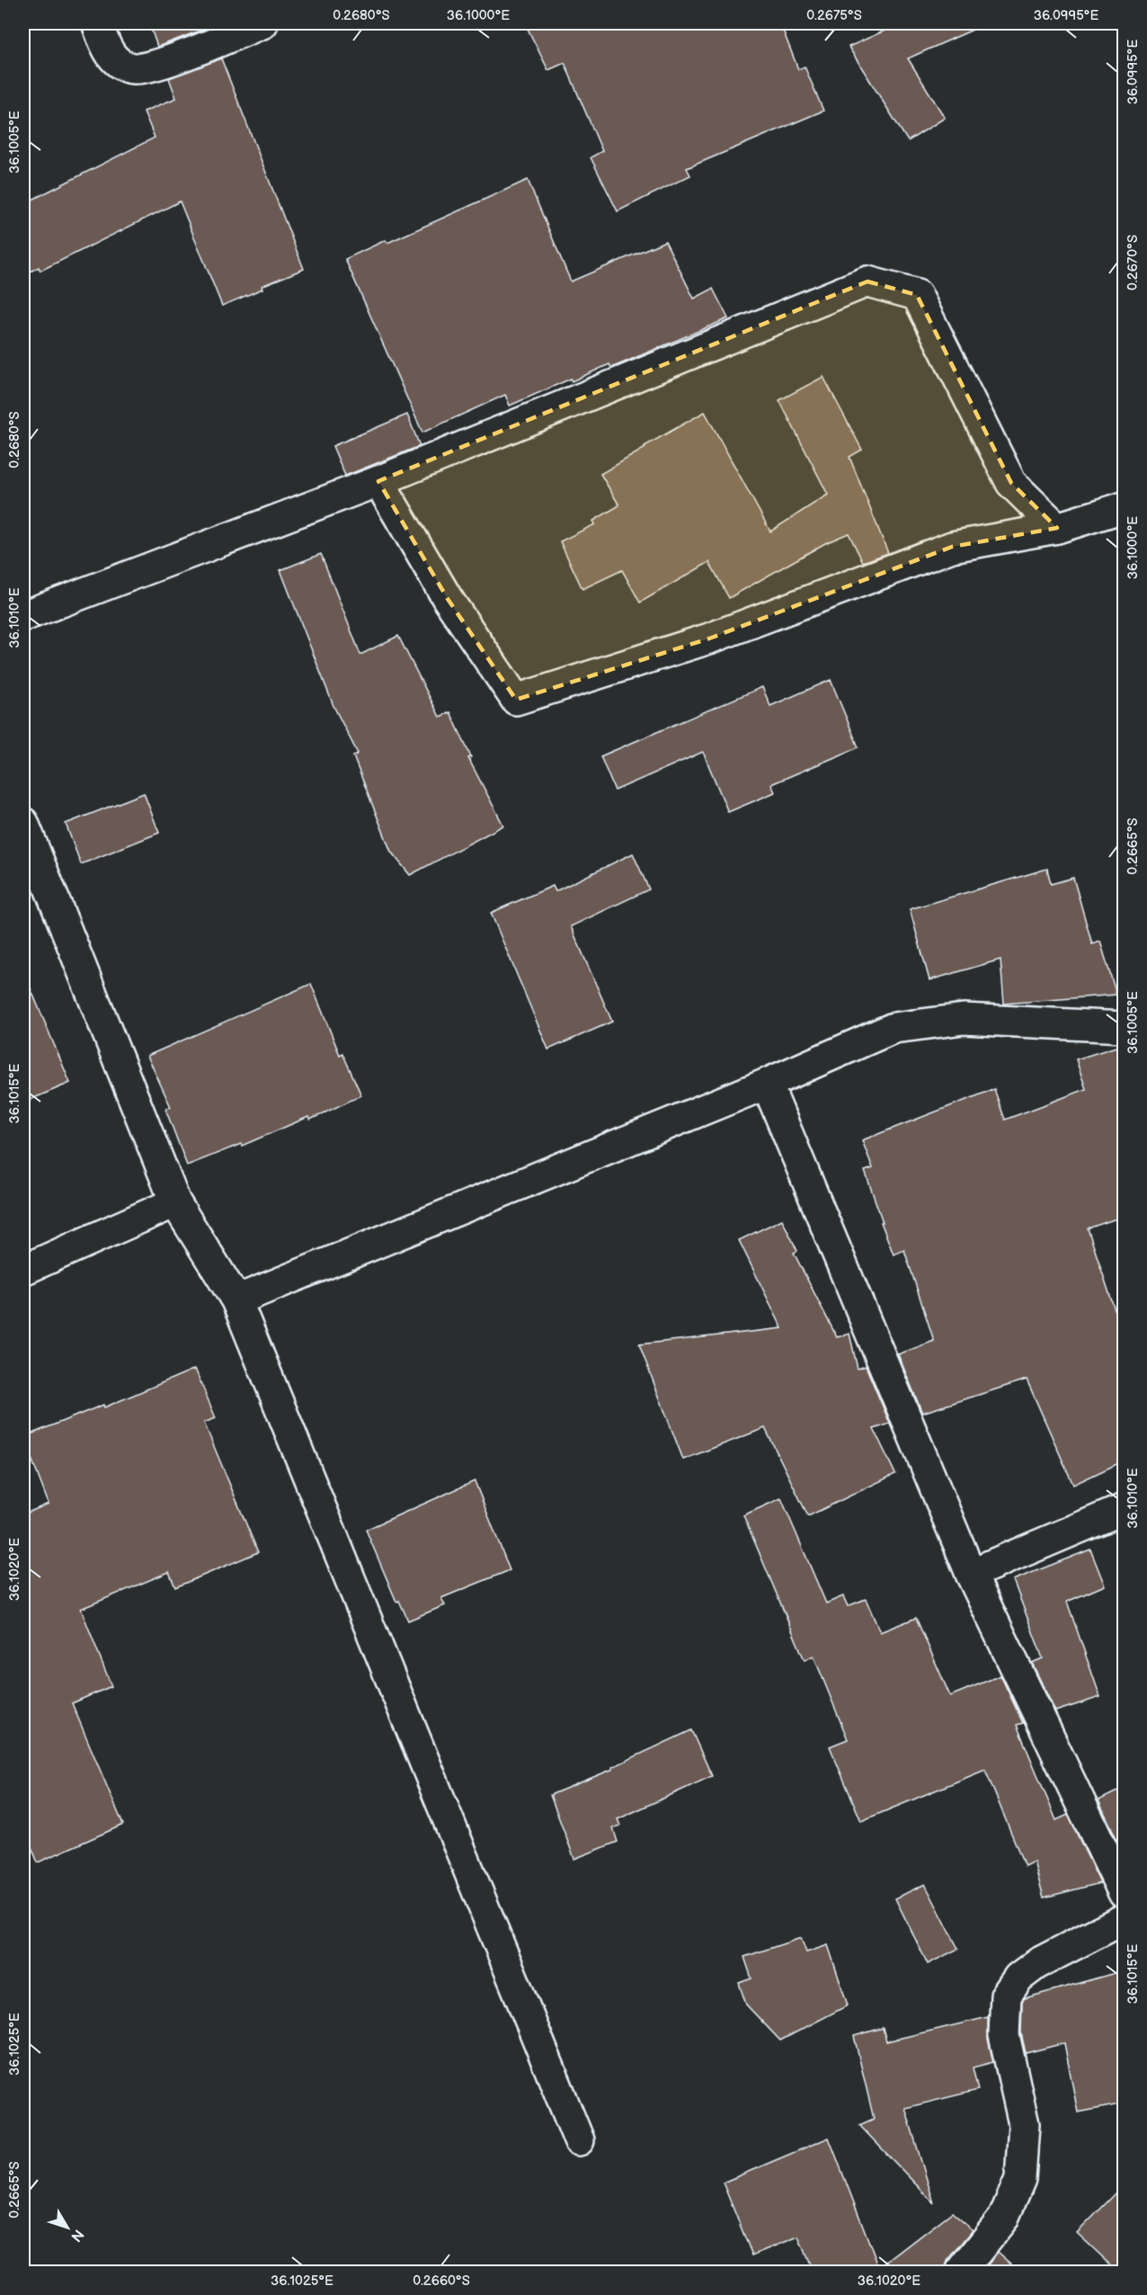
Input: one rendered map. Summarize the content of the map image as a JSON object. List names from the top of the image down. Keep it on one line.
{"north":"bottom right","coordinates":["0.2680°S","36.1000°E","0.2675°S","36.0995°E","36.1005°E","0.2670°S","36.1010°E","0.2665°S","36.1015°E","36.1020°E","36.1025°E","0.2660°S"]}
